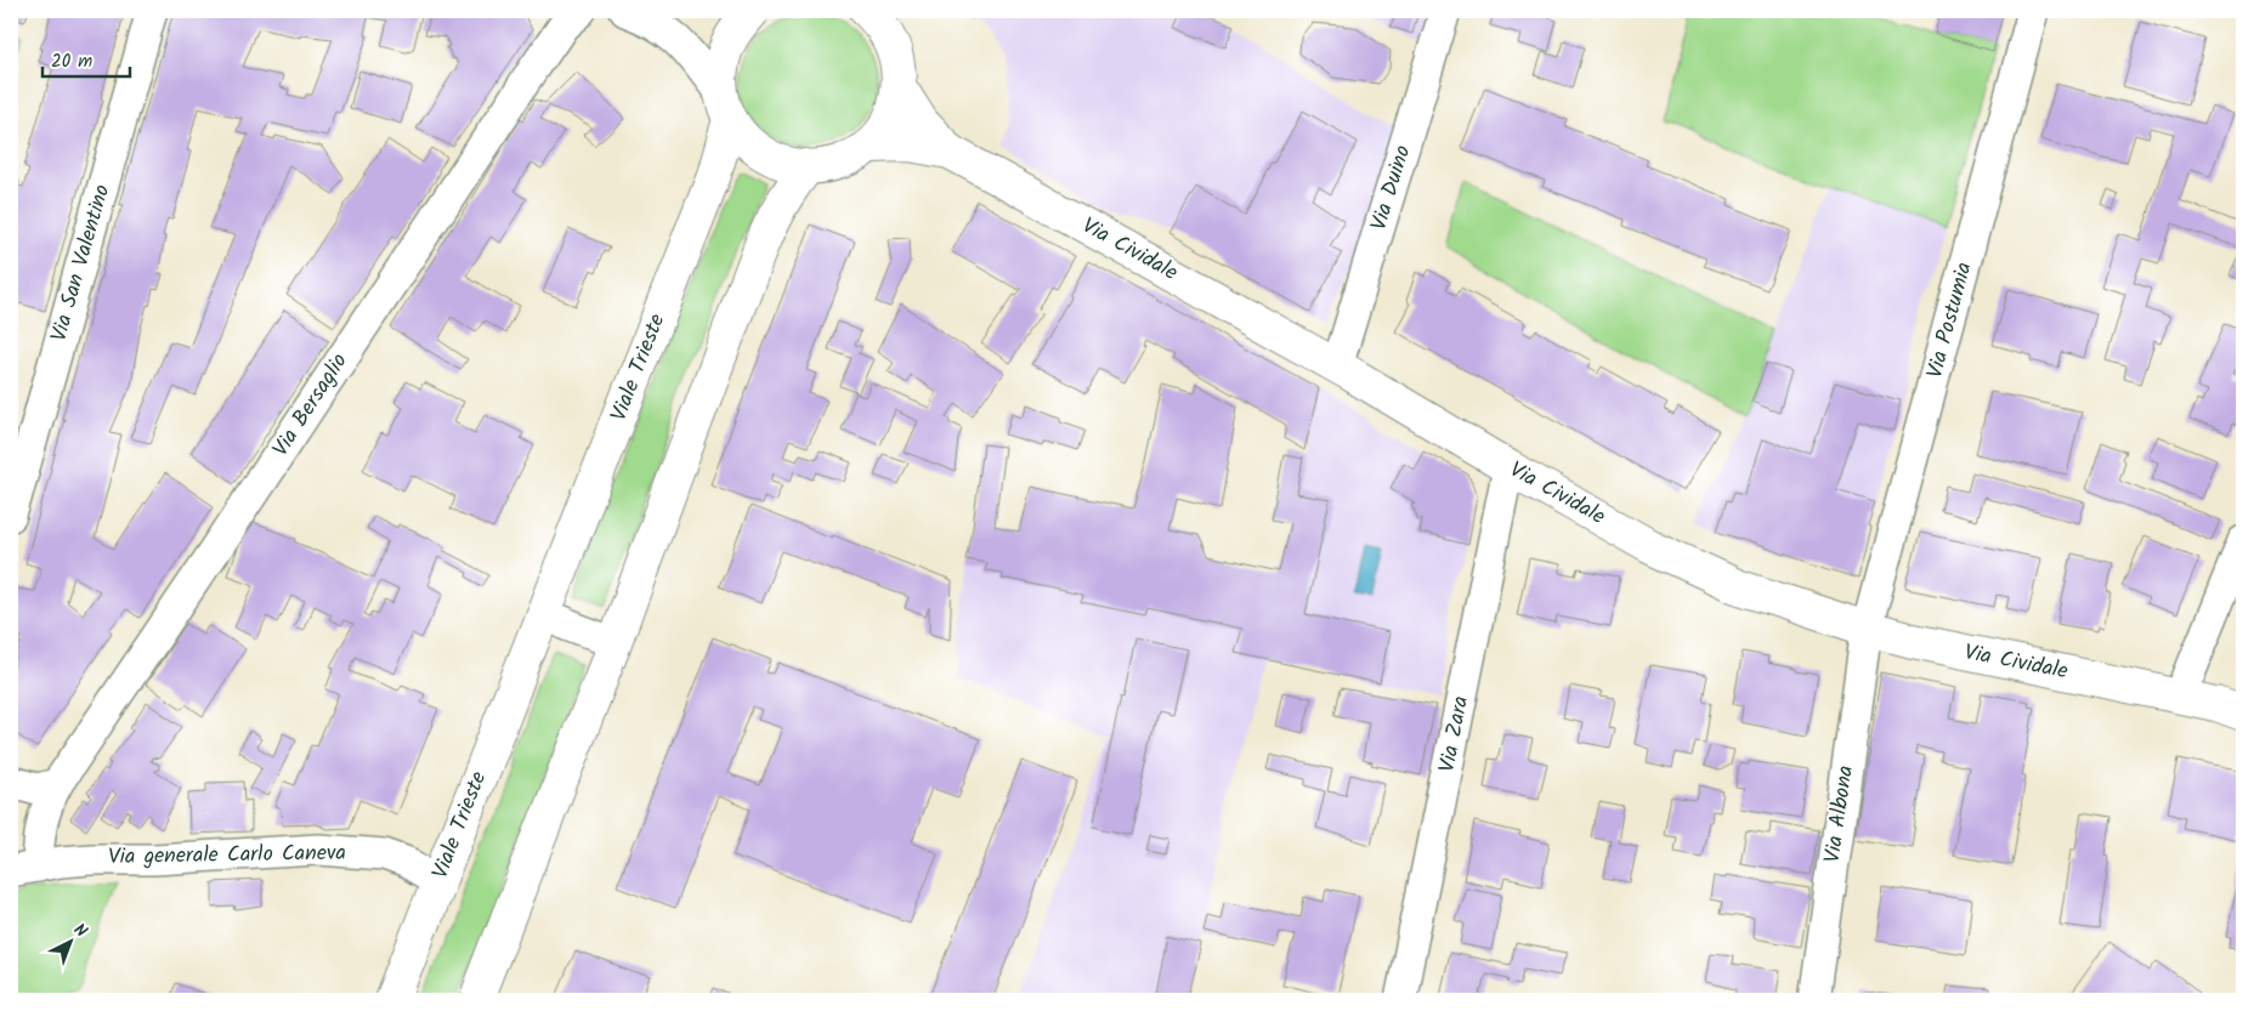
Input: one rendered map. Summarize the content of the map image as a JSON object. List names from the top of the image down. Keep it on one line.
{"streets":{"main road":["Via Cividale","Viale Trieste"],"street":["Via Duino","Via San Valentino","Via Postumia","Via Bersaglio","Via Zara","Via Albona","Via generale Carlo Caneva"]},"crossings":[["Via Duino","Via Cividale"],["Via Cividale","Via Postumia"],["Via Cividale","Via Zara"],["Via Cividale","Via Albona"],["Via Postumia","Via Albona"],["Viale Trieste","Via generale Carlo Caneva"],["Via Bersaglio","Via generale Carlo Caneva"]],"scale_bar":"20 m","north":"top right"}
